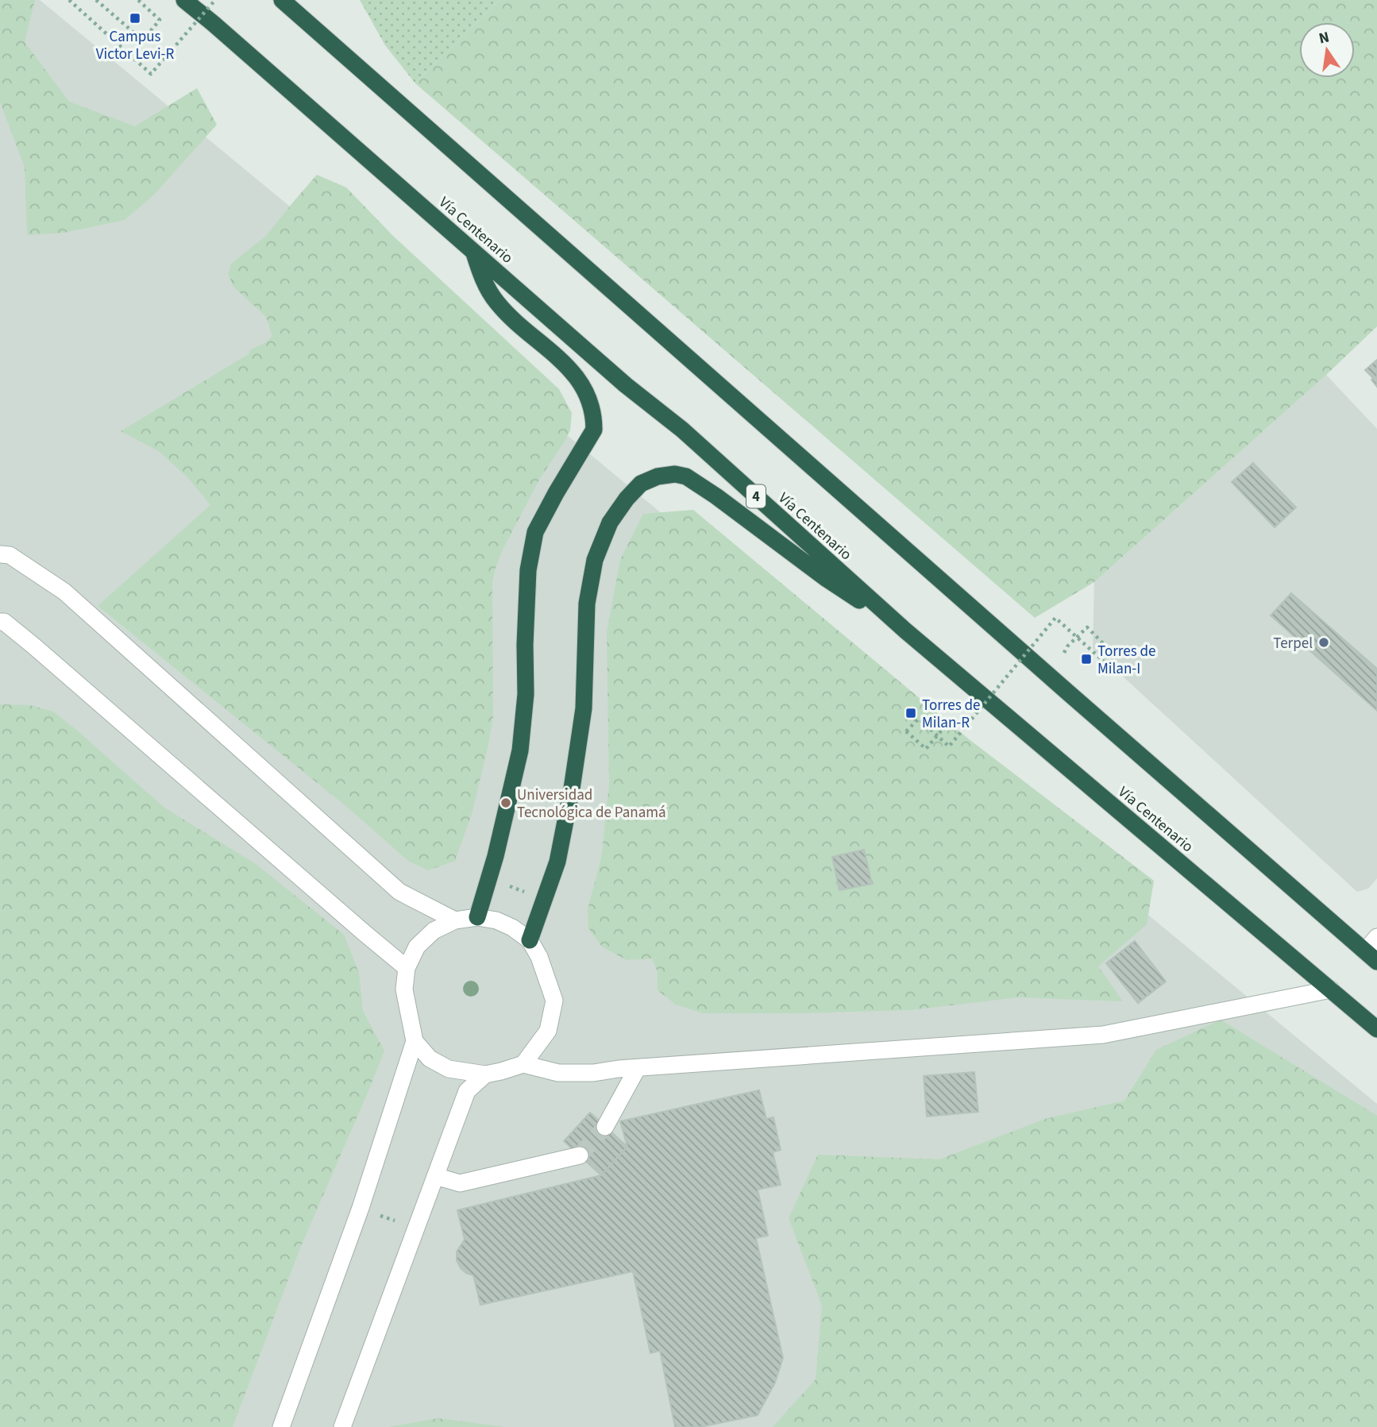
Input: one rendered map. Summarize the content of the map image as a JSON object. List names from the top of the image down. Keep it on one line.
{"streets":{"highway":["Vía Centenario","4"]},"places":{"transit":["Campus Victor Levi-R","Torres de Milan-I","Torres de Milan-R"],"other":["Terpel","Universidad Tecnológica de Panamá"]},"north":"top"}
